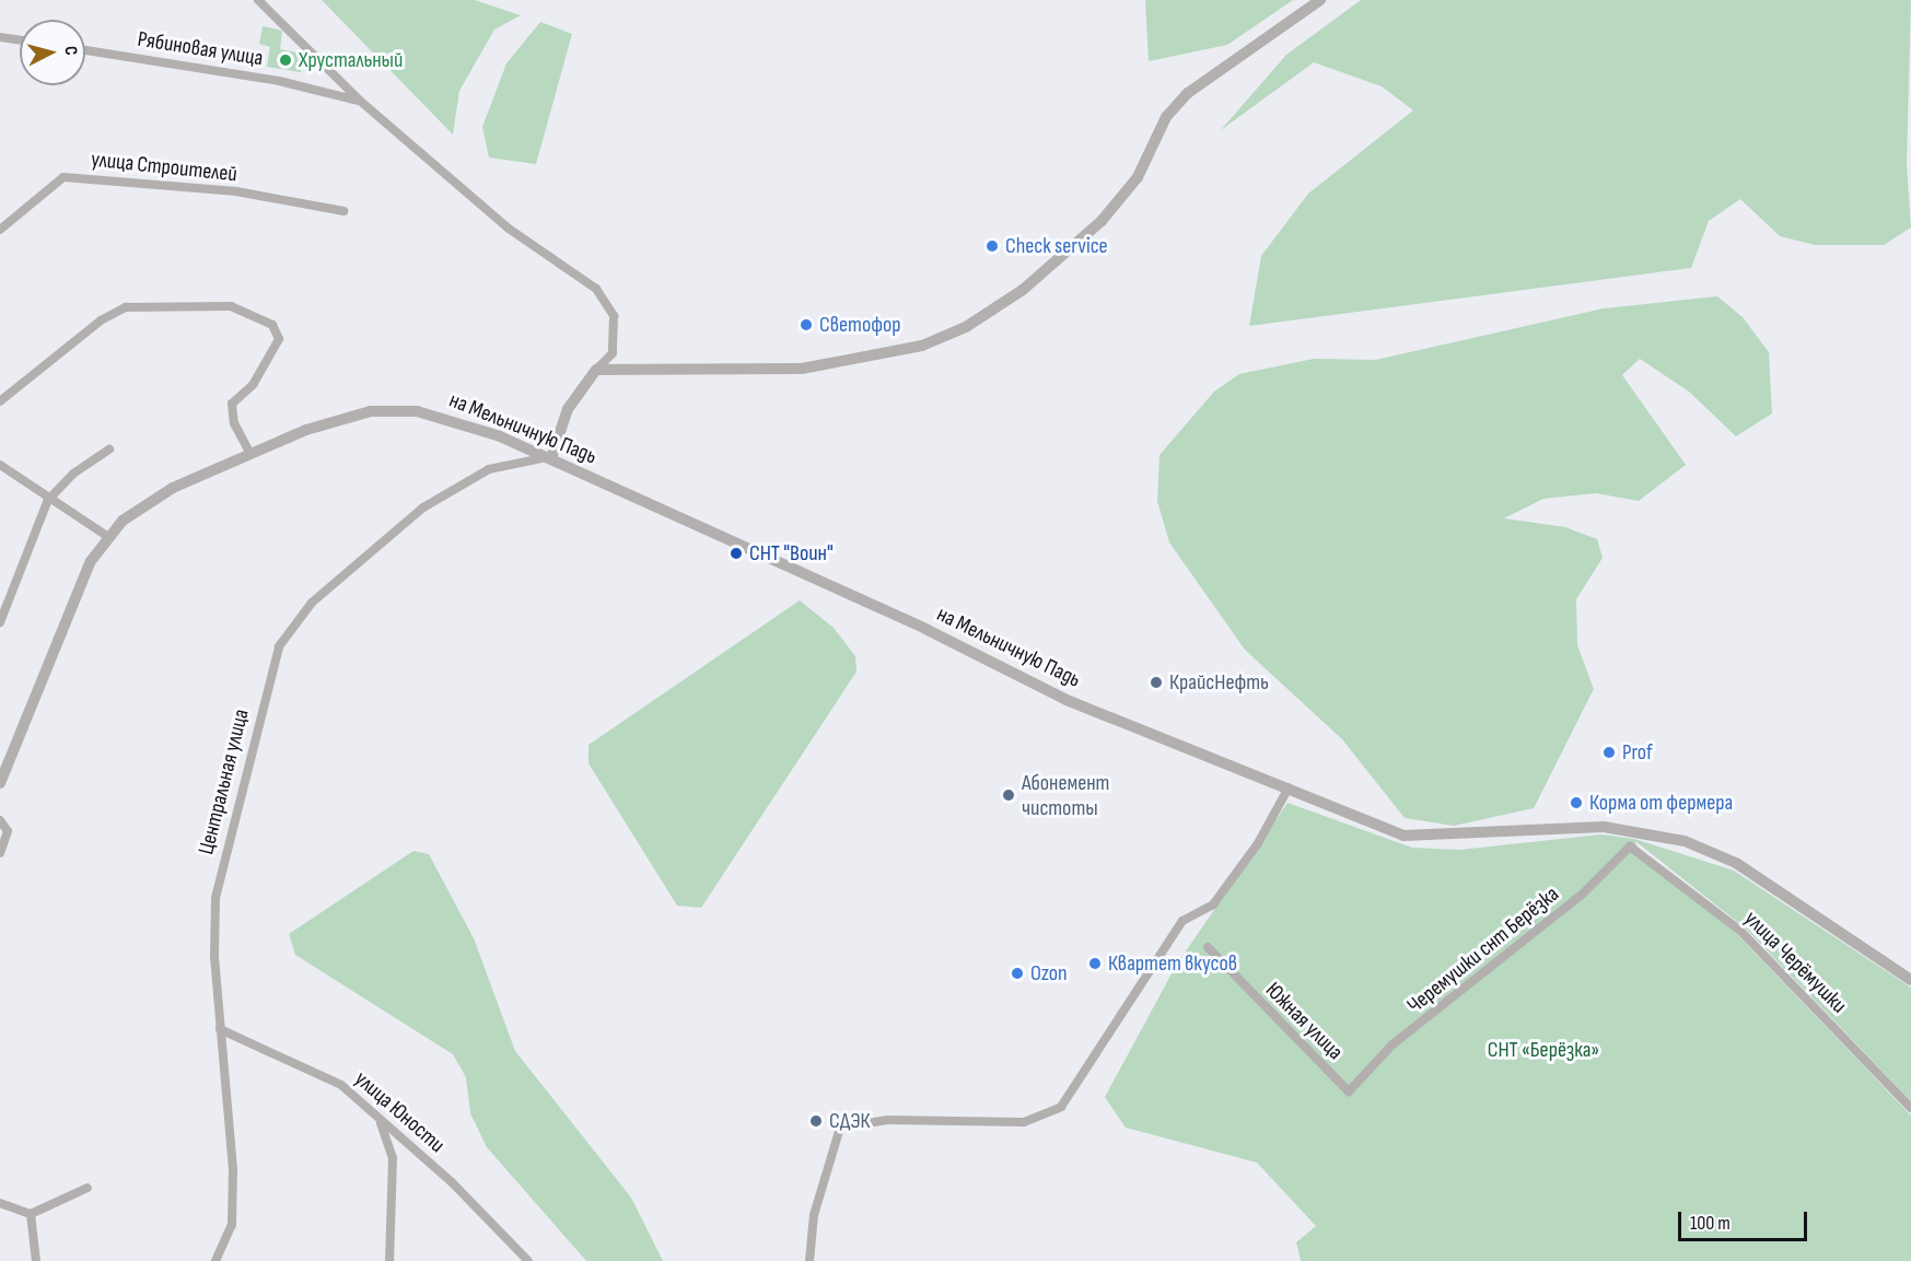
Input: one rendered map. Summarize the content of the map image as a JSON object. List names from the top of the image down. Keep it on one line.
{"streets":{"street":["Рябиновая улица","улица Строителей","на Мельничную Падь","Центральная улица","Черемушки снт Берёзка","улица Черёмушки","Южная улица","улица Юности"]},"crossings":[["на Мельничную Падь","Центральная улица"],["Центральная улица","улица Юности"],["Черемушки снт Берёзка","улица Черёмушки"],["Черемушки снт Берёзка","Южная улица"]],"parks":["СНТ «Берёзка»"],"places":["Хрустальный","Check service","Светофор","СНТ \"Воин\"","КрайсНефть","Prof","Абонемент чистоты","Корма от фермера","Квартет вкусов","Ozon","СДЭК"],"scale_bar":"100 m","north":"right"}
